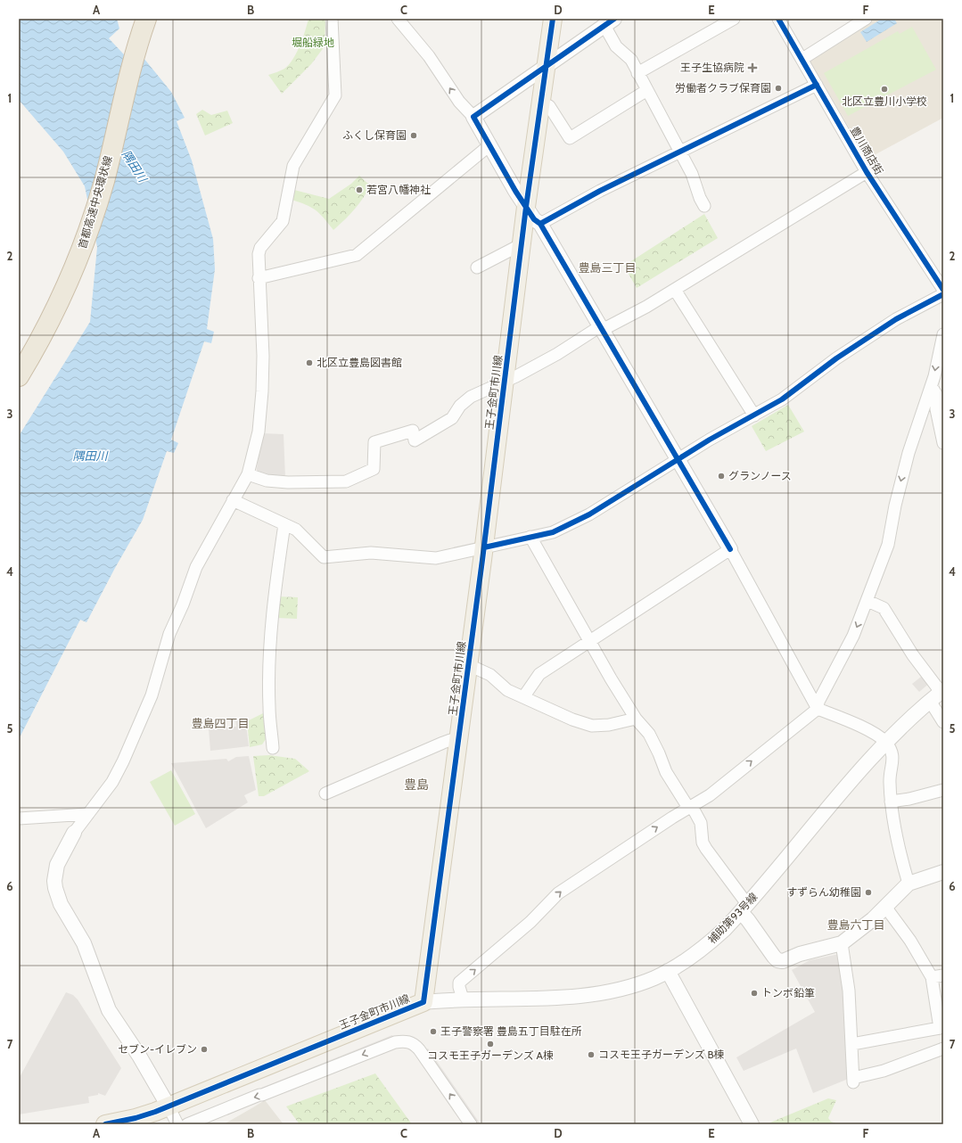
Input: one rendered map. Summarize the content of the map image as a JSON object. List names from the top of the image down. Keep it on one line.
{"streets":{"highway":["首都高速中央環状線"],"main road":["王子金町市川線"],"street":["豊川商店街","補助第93号線"]},"crossings":[["王子金町市川線","補助第93号線"]],"districts":["豊島三丁目","豊島四丁目","豊島","豊島六丁目"],"water":["隅田川"],"parks":["堀船緑地"],"places":{"health":["王子生協病院"],"other":["労働者クラブ保育園","北区立豊川小学校","ふくし保育園","若宮八幡神社","北区立豊島図書館","グランノース","すずらん幼稚園","トンボ鉛筆","王子警察署 豊島五丁目駐在所","コスモ王子ガーデンズ A棟","セブン-イレブン","コスモ王子ガーデンズ B棟"]},"grid":{"columns":["A","B","C","D","E","F"],"rows":["1","2","3","4","5","6","7"]}}
